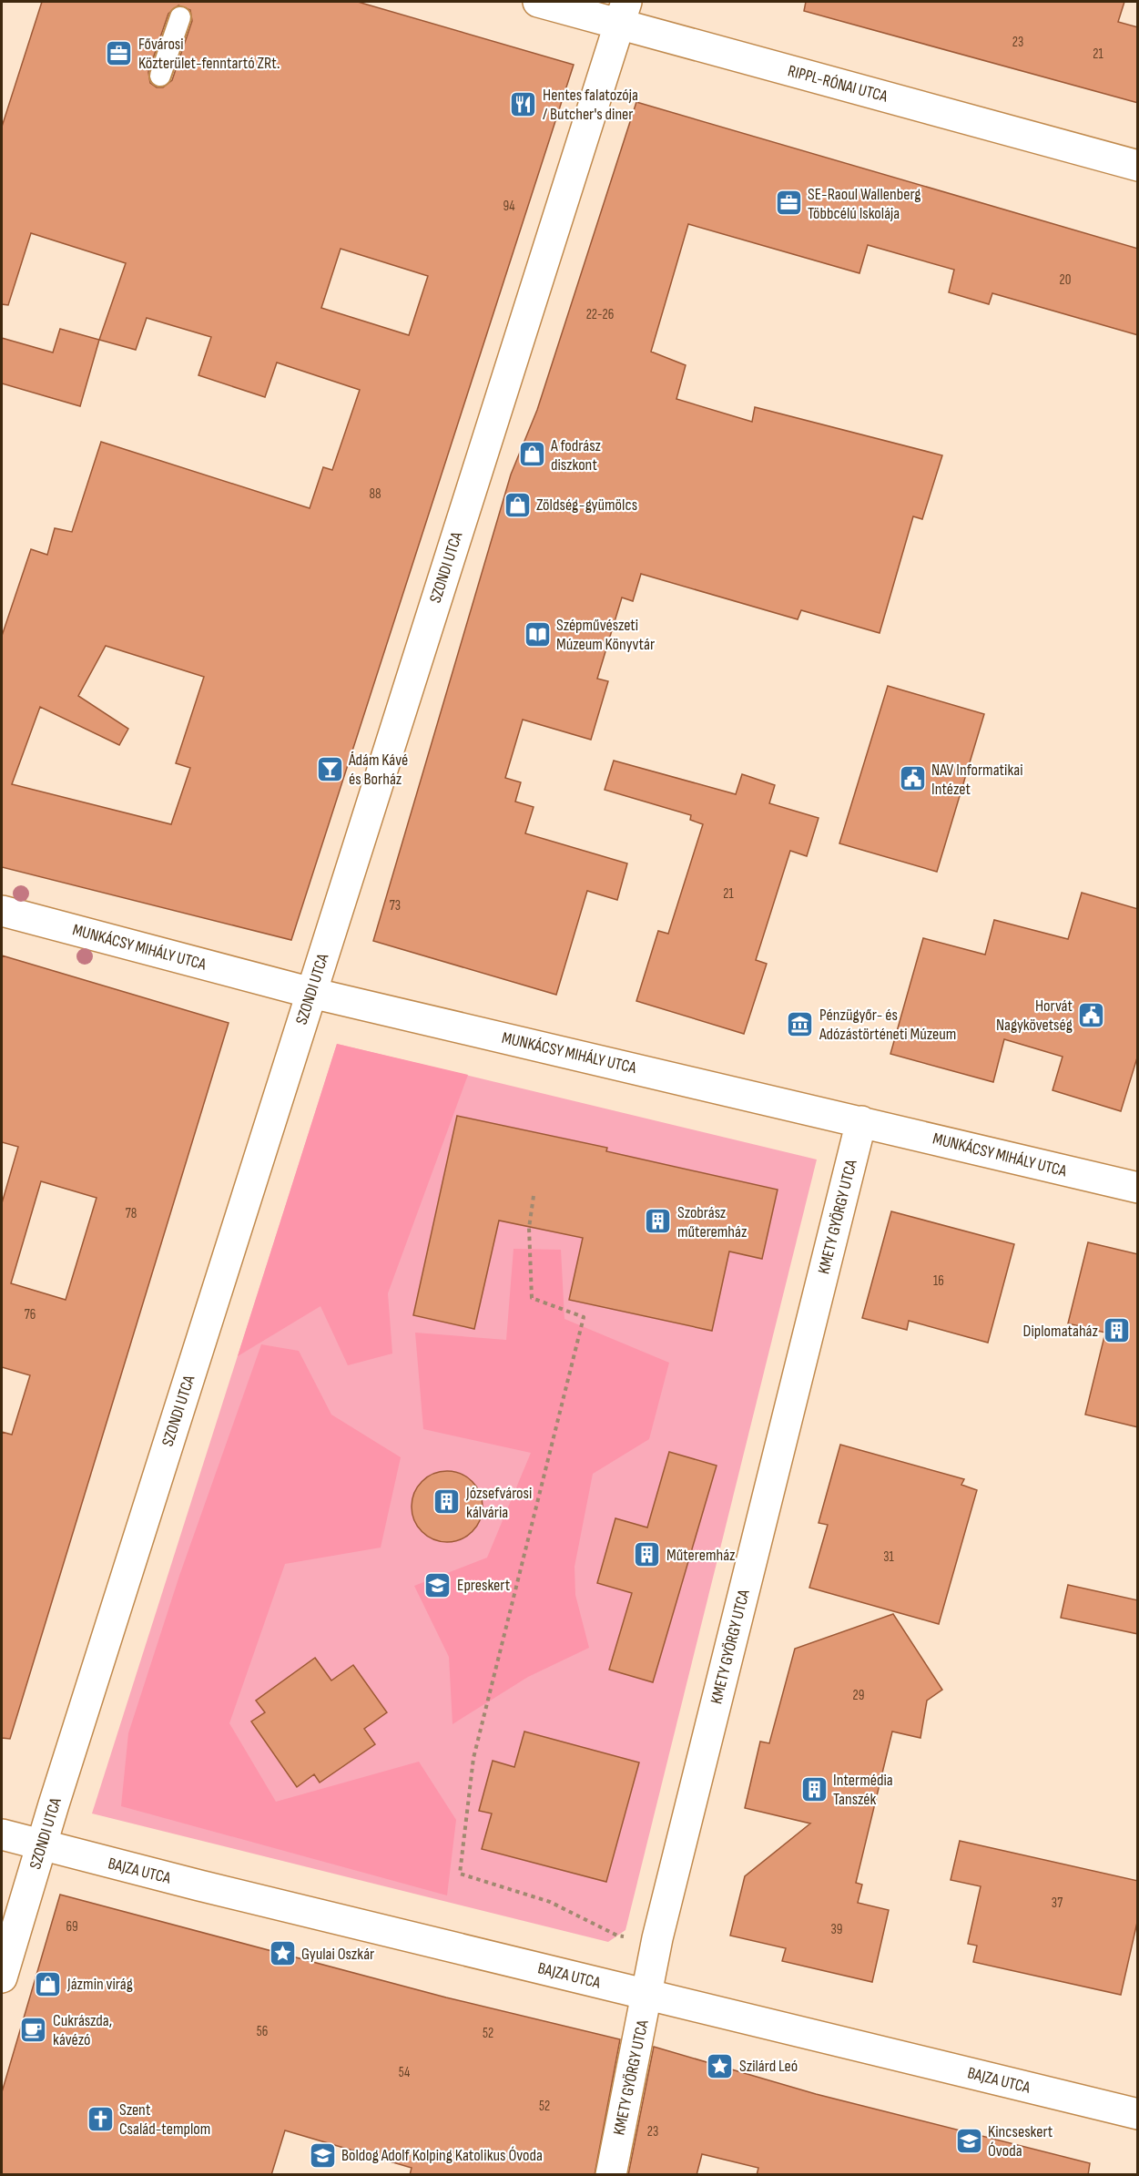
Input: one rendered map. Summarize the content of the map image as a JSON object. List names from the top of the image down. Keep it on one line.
{"streets":{"street":["RIPPL-RÓNAI UTCA","SZONDI UTCA","MUNKÁCSY MIHÁLY UTCA","KMETY GYÖRGY UTCA","BAJZA UTCA"]},"crossings":[["RIPPL-RÓNAI UTCA","SZONDI UTCA"],["SZONDI UTCA","MUNKÁCSY MIHÁLY UTCA"],["SZONDI UTCA","BAJZA UTCA"],["MUNKÁCSY MIHÁLY UTCA","KMETY GYÖRGY UTCA"],["KMETY GYÖRGY UTCA","BAJZA UTCA"]],"places":{"office":["Fővárosi Közterület-fenntartó ZRt.","SE-Raoul Wallenberg Többcélú Iskolája"],"restaurant":["Hentes falatozója / Butcher's diner"],"shop":["A fodrász diszkont","Zöldség-gyümölcs","Jázmin virág"],"library":["Szépművészeti Múzeum Könyvtár"],"bar":["Ádám Kávé és Borház"],"public building":["NAV Informatikai Intézet","Horvát Nagykövetség"],"museum":["Pénzügyőr- és Adózástörténeti Múzeum"],"building":["Szobrász műteremház","Diplomataház","Józsefvárosi kálvária","Műteremház","Intermédia Tanszék"],"school or university":["Epreskert","Kincseskert Óvoda","Boldog Adolf Kolping Katolikus Óvoda"],"place":["Gyulai Oszkár","Szilárd Leó"],"cafe":["Cukrászda, kávézó"],"church":["Szent Család-templom"]},"house_numbers":["23","21","94","20","22-26","88","21","73","78","16","76","31","29","37","69","39","56","52","54","52","23"]}
